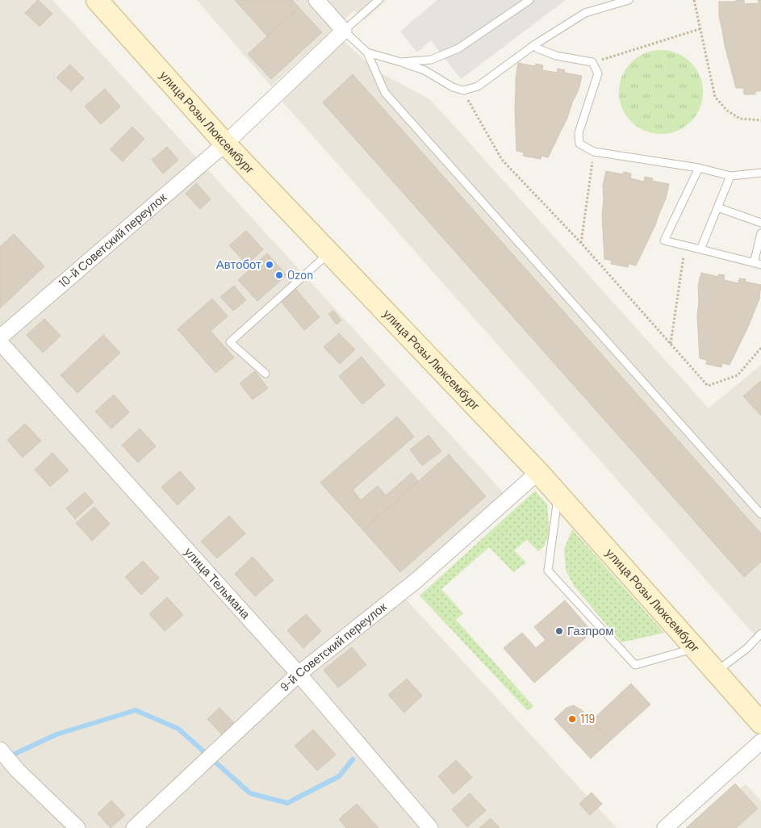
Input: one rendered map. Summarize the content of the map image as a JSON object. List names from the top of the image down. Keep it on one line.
{"streets":{"main road":["улица Розы Люксембург"],"street":["10-й Советский переулок","улица Тельмана","9-й Советский переулок"]},"crossings":[["улица Розы Люксембург","10-й Советский переулок"],["улица Розы Люксембург","9-й Советский переулок"],["улица Тельмана","9-й Советский переулок"]],"places":["Автобот","Ozon","Газпром","119"]}
